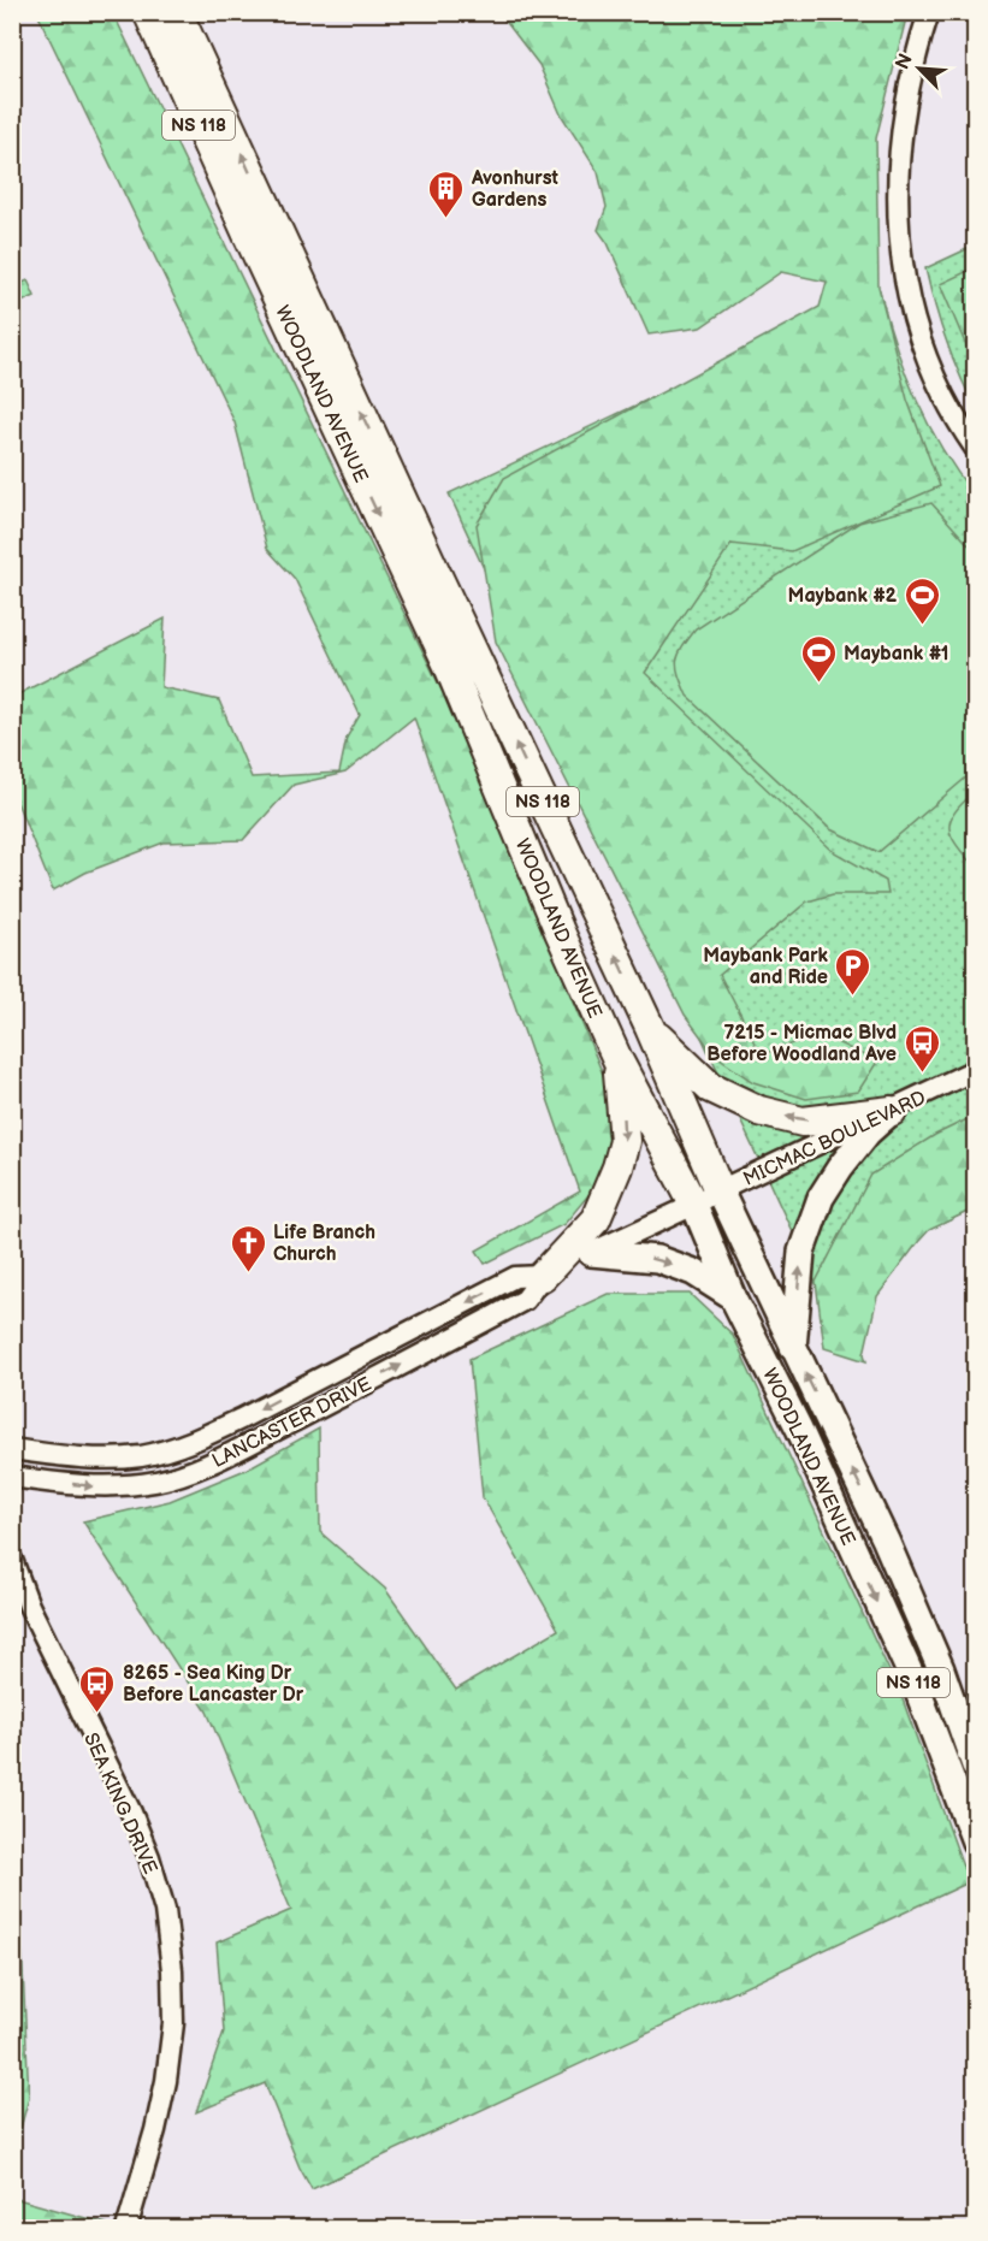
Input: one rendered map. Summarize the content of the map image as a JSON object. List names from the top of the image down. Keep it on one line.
{"streets":{"highway":["NS 118","WOODLAND AVENUE"],"street":["MICMAC BOULEVARD","LANCASTER DRIVE","SEA KING DRIVE"]},"crossings":[["WOODLAND AVENUE","MICMAC BOULEVARD"],["WOODLAND AVENUE","LANCASTER DRIVE"],["MICMAC BOULEVARD","LANCASTER DRIVE"]],"places":{"building":["Avonhurst Gardens"],"sports":["Maybank #2","Maybank #1"],"parking":["Maybank Park and Ride"],"bus stop":["7215 - Micmac Blvd Before Woodland Ave","8265 - Sea King Dr Before Lancaster Dr"],"church":["Life Branch Church"]},"north":"top left"}
